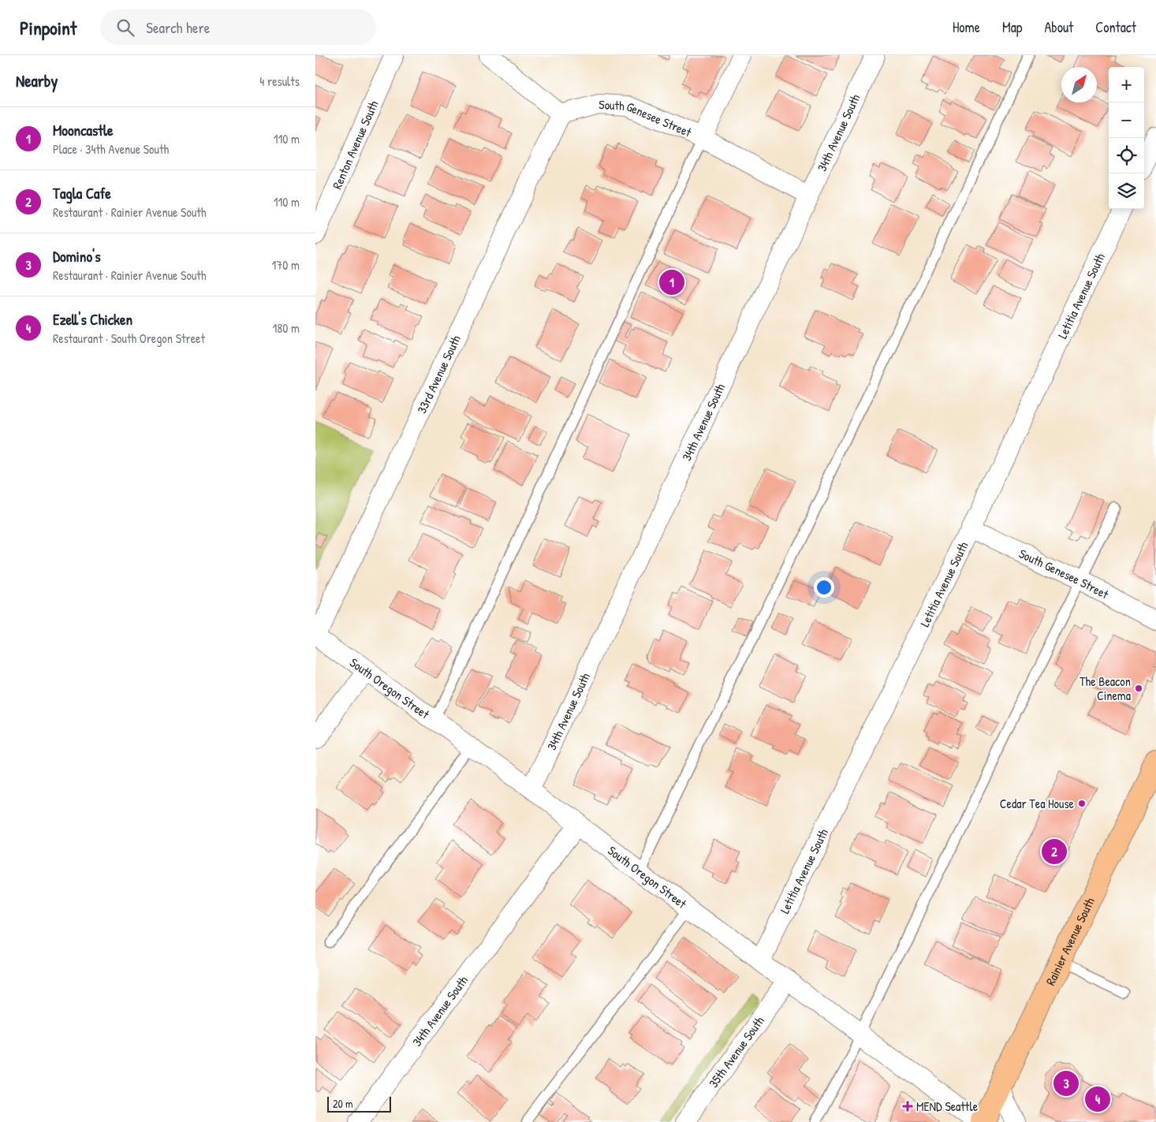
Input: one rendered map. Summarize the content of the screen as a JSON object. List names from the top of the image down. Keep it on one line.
{"streets":{"main road":["Rainier Avenue South"],"street":["South Genesee Street","34th Avenue South","Renton Avenue South","Letitia Avenue South","33rd Avenue South","South Oregon Street","35th Avenue South"]},"crossings":[["South Genesee Street","34th Avenue South"],["South Genesee Street","Letitia Avenue South"],["South Genesee Street","33rd Avenue South"],["34th Avenue South","South Oregon Street"],["Letitia Avenue South","South Oregon Street"],["33rd Avenue South","South Oregon Street"],["South Oregon Street","35th Avenue South"]],"places":{"other":["The Beacon Cinema","Cedar Tea House"],"health":["MEND Seattle"]},"scale_bar":"20 m","north":"top right","page":{"header":"Pinpoint","search":"Search here","nav":["Home","Map","About","Contact"],"heading":["Nearby","4 results"],"map_buttons":["+","−"],"list":[{"mark":"1","name":"Mooncastle","note":"Place · 34th Avenue South","value":"110 m"},{"mark":"2","name":"Tagla Cafe","note":"Restaurant · Rainier Avenue South","value":"110 m"},{"mark":"3","name":"Domino's","note":"Restaurant · Rainier Avenue South","value":"170 m"},{"mark":"4","name":"Ezell's Chicken","note":"Restaurant · South Oregon Street","value":"180 m"}],"pins":["1","2","3","4"],"scale":"20 m"}}
